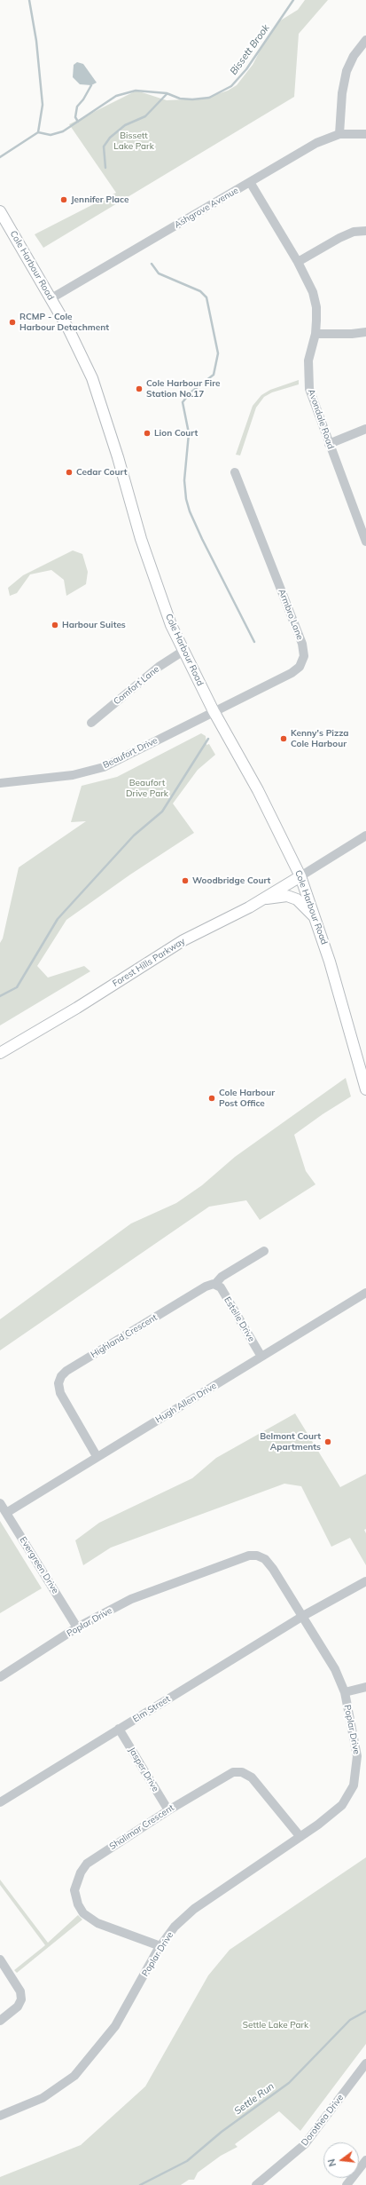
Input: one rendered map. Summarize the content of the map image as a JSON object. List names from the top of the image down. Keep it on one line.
{"streets":{"main road":["Cole Harbour Road","Forest Hills Parkway"],"street":["Ashgrove Avenue","Avondale Road","Armbro Lane","Comfort Lane","Beaufort Drive","Estelle Drive","Highland Crescent","Hugh Allen Drive","Evergreen Drive","Poplar Drive","Elm Street","Jasper Drive","Shalimar Crescent","Dorothea Drive"]},"crossings":[["Ashgrove Avenue","Cole Harbour Road"],["Ashgrove Avenue","Avondale Road"],["Cole Harbour Road","Armbro Lane"],["Cole Harbour Road","Comfort Lane"],["Cole Harbour Road","Beaufort Drive"],["Cole Harbour Road","Forest Hills Parkway"],["Armbro Lane","Beaufort Drive"],["Estelle Drive","Highland Crescent"],["Estelle Drive","Hugh Allen Drive"],["Highland Crescent","Hugh Allen Drive"],["Hugh Allen Drive","Evergreen Drive"],["Evergreen Drive","Poplar Drive"],["Poplar Drive","Elm Street"],["Poplar Drive","Shalimar Crescent"],["Elm Street","Jasper Drive"],["Jasper Drive","Shalimar Crescent"]],"water":["Bissett Brook","Settle Run"],"parks":["Bissett Lake Park","Beaufort Drive Park","Settle Lake Park"],"places":["Jennifer Place","RCMP - Cole Harbour Detachment","Cole Harbour Fire Station No.17","Lion Court","Cedar Court","Harbour Suites","Kenny's Pizza Cole Harbour","Woodbridge Court","Cole Harbour Post Office","Belmont Court Apartments"],"north":"left"}
